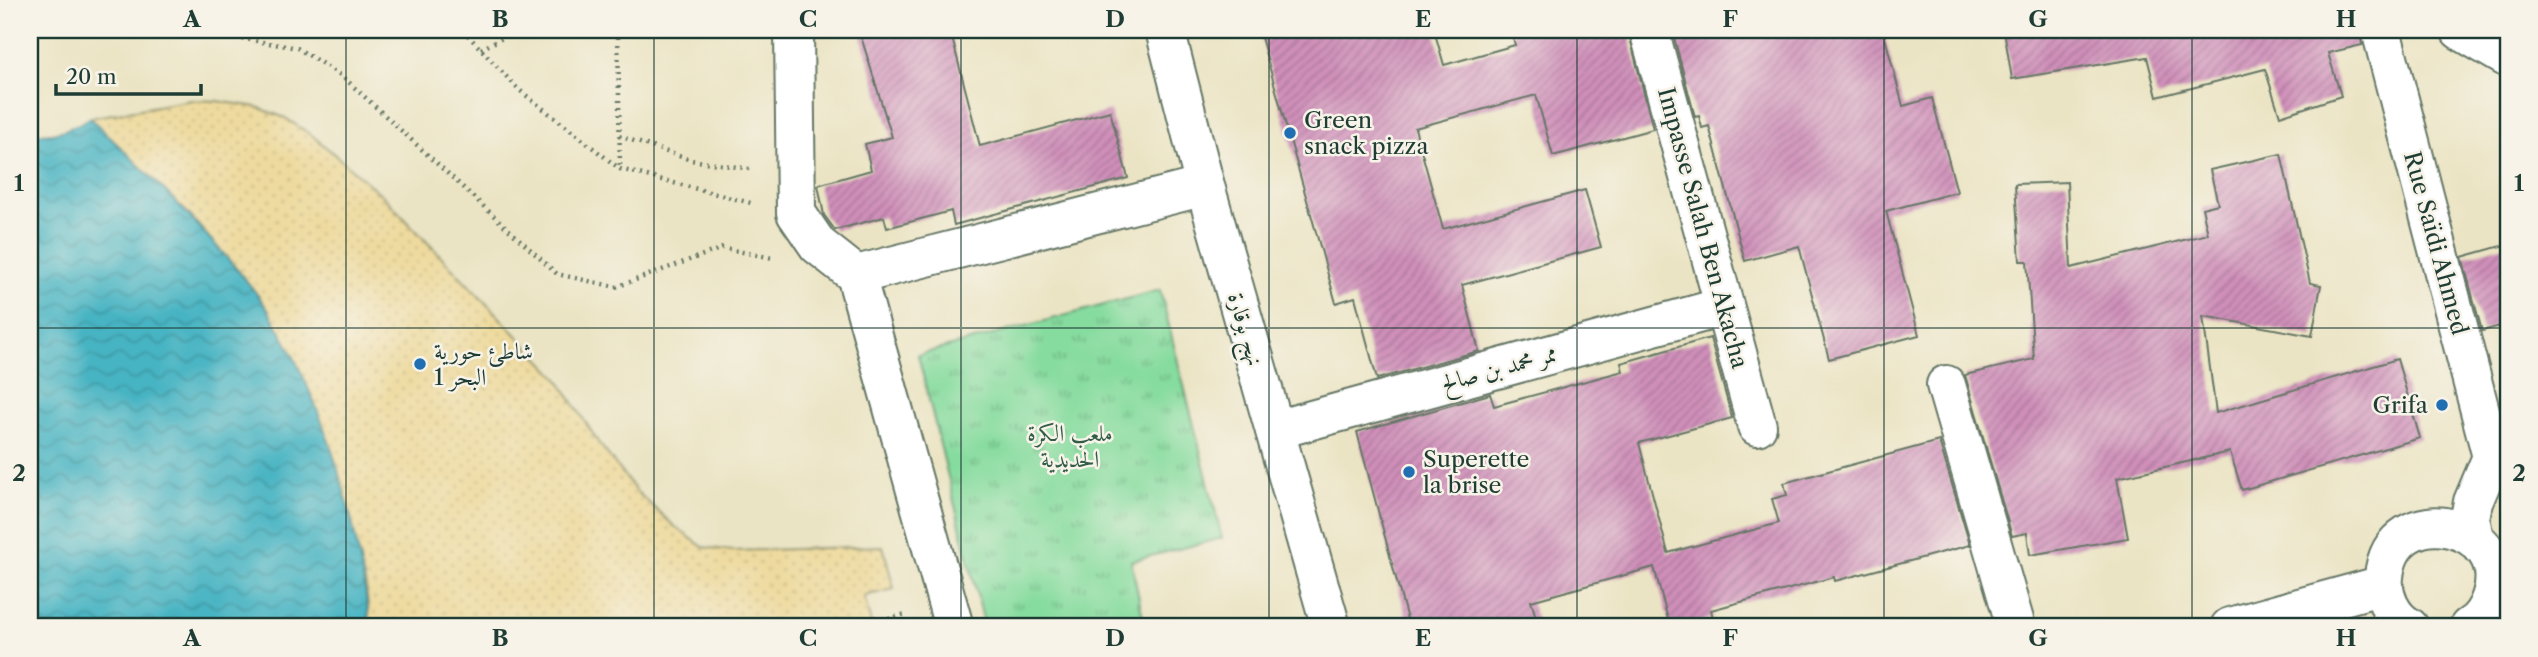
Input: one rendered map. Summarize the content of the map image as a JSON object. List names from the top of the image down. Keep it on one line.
{"streets":{"street":["Impasse Salah Ben Akacha","Rue Saïdi Ahmed","نهج بوقارة","ممر محمد بن صالح"]},"crossings":[["Impasse Salah Ben Akacha","ممر محمد بن صالح"],["نهج بوقارة","ممر محمد بن صالح"]],"parks":["ملعب الكرة الحديدية"],"places":["Green snack pizza","شاطئ حورية البحر 1","Grifa","Superette la brise"],"scale_bar":"20 m","grid":{"columns":["A","B","C","D","E","F","G","H"],"rows":["1","2"]}}
